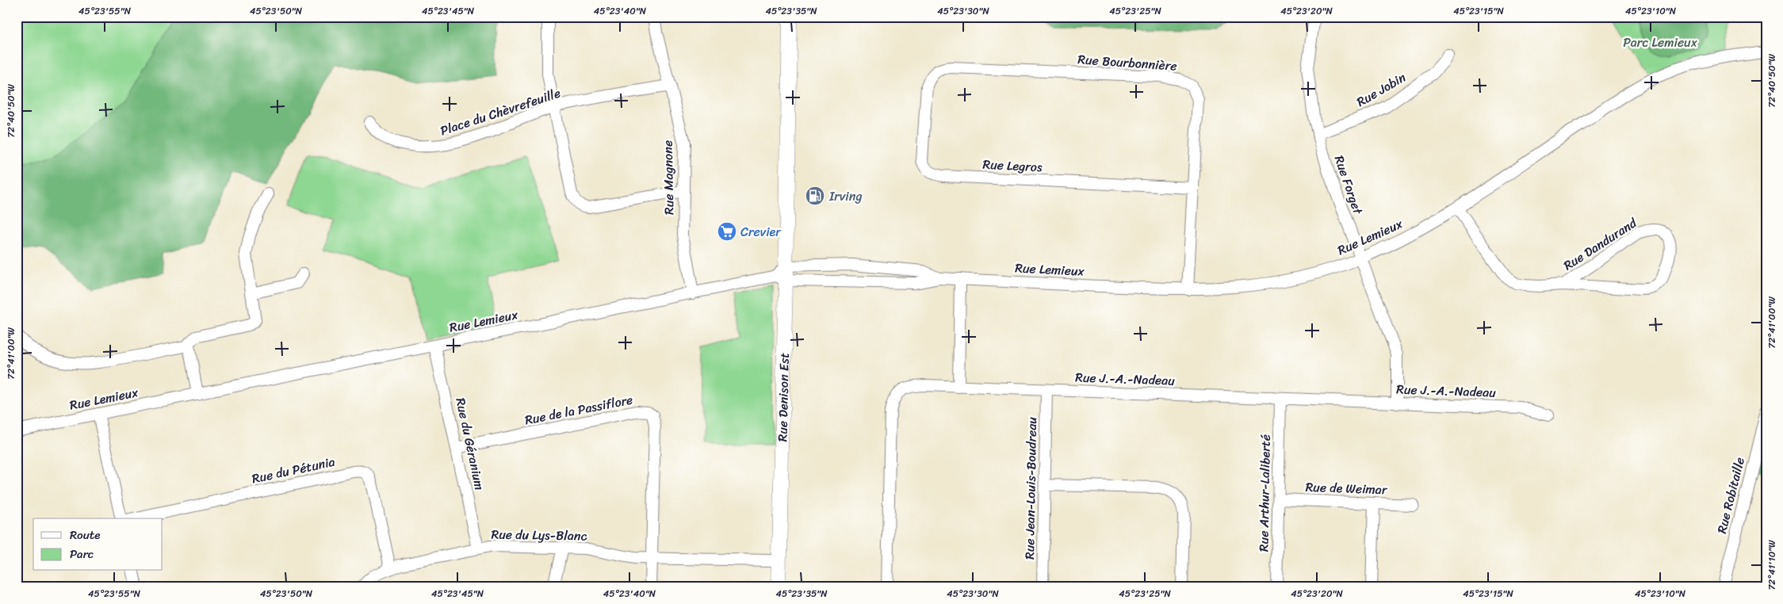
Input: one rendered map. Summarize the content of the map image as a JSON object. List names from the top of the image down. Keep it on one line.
{"streets":{"main road":["Rue Denison Est"],"street":["Rue Bourbonnière","Rue Jobin","Place du Chèvrefeuille","Rue Legros","Rue Magnone","Rue Forget","Rue Lemieux","Rue Dandurand","Rue J.-A.-Nadeau","Rue de la Passiflore","Rue du Géranium","Rue du Pétunia","Rue Jean-Louis-Boudreau","Rue de Weimar","Rue Arthur-Laliberté","Rue Robitaille","Rue du Lys-Blanc"]},"crossings":[["Rue Bourbonnière","Rue Legros"],["Rue Bourbonnière","Rue Lemieux"],["Rue Jobin","Rue Forget"],["Place du Chèvrefeuille","Rue Magnone"],["Rue Magnone","Rue Lemieux"],["Rue Forget","Rue Lemieux"],["Rue Forget","Rue J.-A.-Nadeau"],["Rue Lemieux","Rue Dandurand"],["Rue Lemieux","Rue Denison Est"],["Rue Lemieux","Rue du Géranium"],["Rue J.-A.-Nadeau","Rue Jean-Louis-Boudreau"],["Rue J.-A.-Nadeau","Rue Arthur-Laliberté"],["Rue Denison Est","Rue du Lys-Blanc"],["Rue de la Passiflore","Rue du Géranium"],["Rue de la Passiflore","Rue du Lys-Blanc"],["Rue du Géranium","Rue du Lys-Blanc"],["Rue du Pétunia","Rue du Lys-Blanc"],["Rue de Weimar","Rue Arthur-Laliberté"]],"parks":["Parc Lemieux"],"places":{"fuel station":["Irving"],"supermarket":["Crevier"]},"legend":["Route","Parc"],"coordinates":["45°23'55\"N","45°23'50\"N","45°23'45\"N","45°23'40\"N","45°23'35\"N","45°23'30\"N","45°23'25\"N","45°23'20\"N","45°23'15\"N","45°23'10\"N","72°40'50\"W","72°41'00\"W","72°41'10\"W"]}
